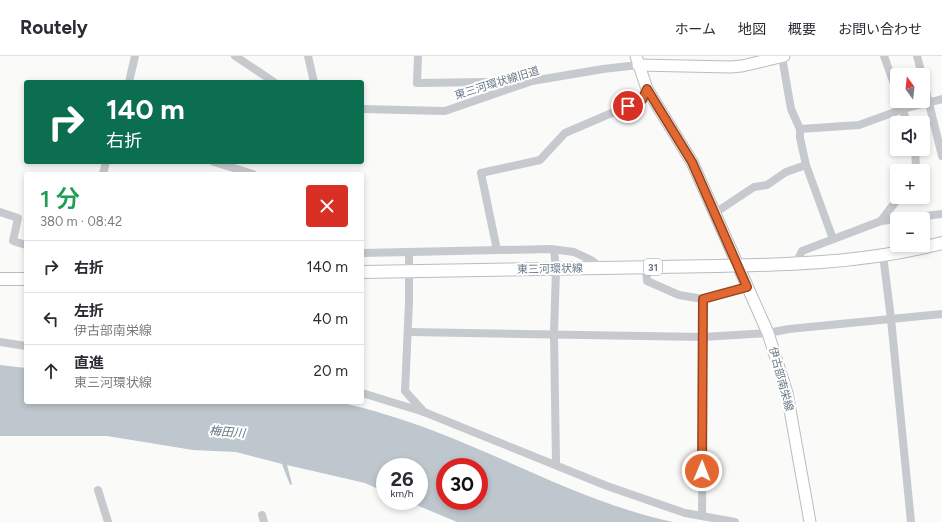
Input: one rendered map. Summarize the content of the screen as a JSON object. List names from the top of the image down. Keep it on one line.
{"streets":{"main road":["31","東三河環状線","伊古部南栄線"],"street":["東三河環状線旧道"]},"crossings":[["東三河環状線","伊古部南栄線"]],"water":["梅田川"],"north":"top","page":{"header":"Routely","nav":["ホーム","地図","概要","お問い合わせ"],"map_buttons":["+","−"],"turn":["140 m","右折"],"heading":["1 分","380 m · 08:42"],"list":[{"name":"右折","value":"140 m"},{"name":"左折","note":"伊古部南栄線","value":"40 m"},{"name":"直進","note":"東三河環状線","value":"20 m"}],"speed":"26 km/h","limit":"30"}}
